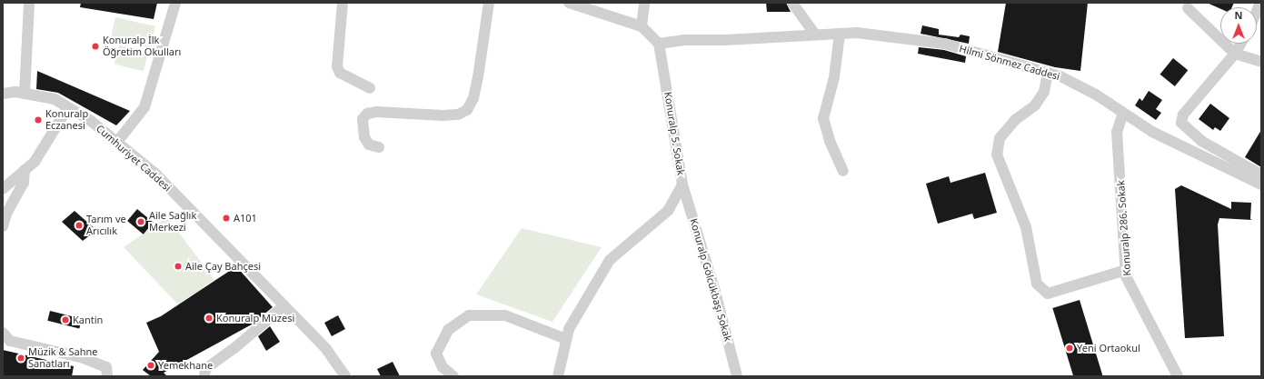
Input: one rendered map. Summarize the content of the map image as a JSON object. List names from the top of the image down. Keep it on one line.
{"streets":{"street":["Hilmi Sönmez Caddesi","Konuralp 5. Sokak","Cumhuriyet Caddesi","Konuralp 286. Sokak","Konuralp Gölcükbaşı Sokak"]},"crossings":[["Hilmi Sönmez Caddesi","Konuralp 5. Sokak"],["Hilmi Sönmez Caddesi","Konuralp 286. Sokak"],["Konuralp 5. Sokak","Konuralp Gölcükbaşı Sokak"]],"places":["Konuralp İlk Öğretim Okulları","Konuralp Eczanesi","A101","Aile Sağlık Merkezi","Tarım ve Arıcılık","Aile Çay Bahçesi","Konuralp Müzesi","Kantin","Yeni Ortaokul","Müzik & Sahne Sanatları","Yemekhane"],"north":"top"}
